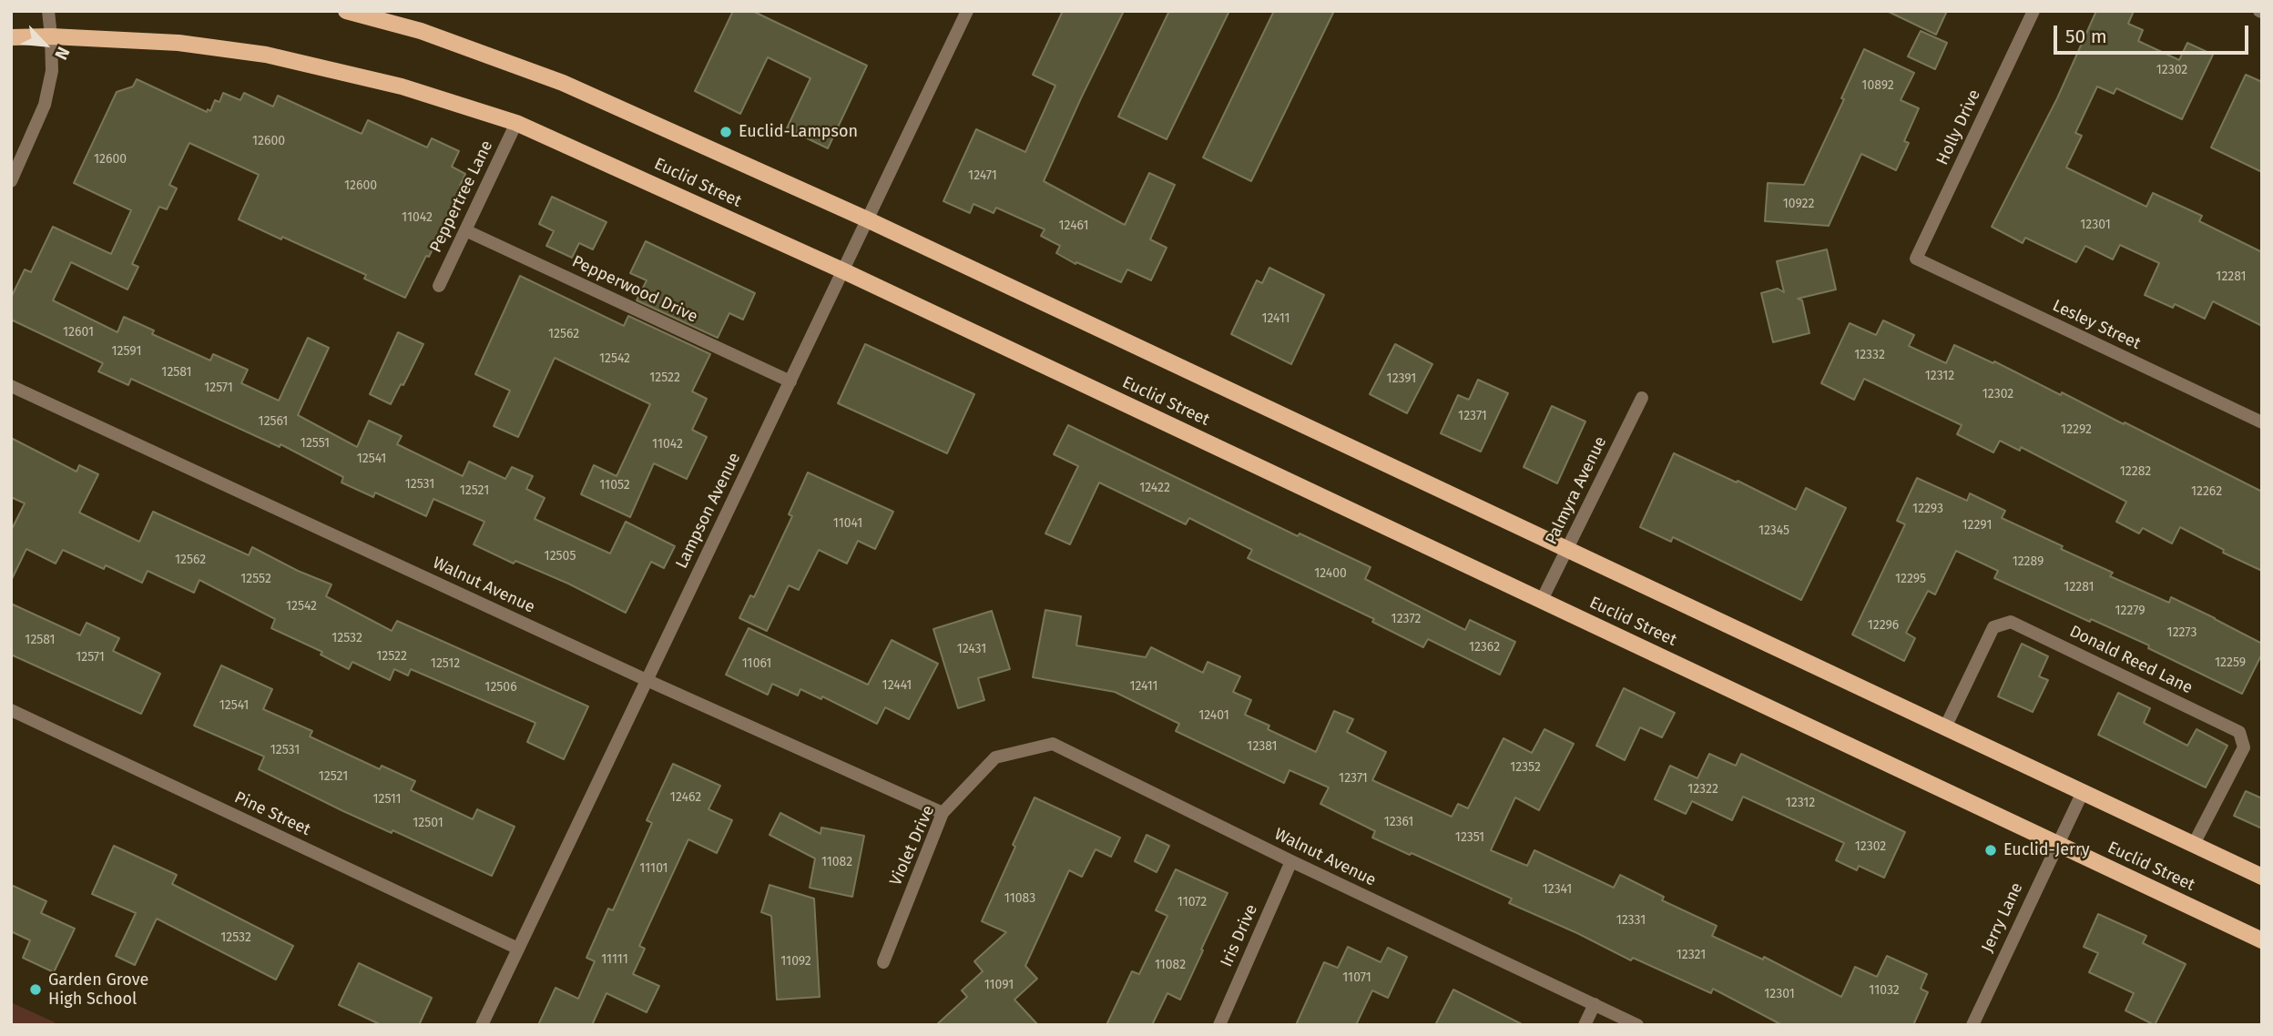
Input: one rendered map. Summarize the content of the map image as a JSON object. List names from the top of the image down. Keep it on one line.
{"streets":{"main road":["Euclid Street"],"street":["Holly Drive","Peppertree Lane","Pepperwood Drive","Lesley Street","Palmyra Avenue","Lampson Avenue","Walnut Avenue","Donald Reed Lane","Pine Street","Violet Drive","Jerry Lane","Iris Drive"]},"crossings":[["Holly Drive","Lesley Street"],["Euclid Street","Peppertree Lane"],["Euclid Street","Palmyra Avenue"],["Euclid Street","Lampson Avenue"],["Euclid Street","Jerry Lane"],["Peppertree Lane","Pepperwood Drive"],["Pepperwood Drive","Lampson Avenue"],["Lampson Avenue","Walnut Avenue"],["Lampson Avenue","Pine Street"],["Walnut Avenue","Violet Drive"],["Walnut Avenue","Iris Drive"]],"places":["Euclid-Lampson","Euclid-Jerry","Garden Grove High School"],"house_numbers":["12302","10892","12600","12600","12471","12600","10922","11042","12301","12461","12281","12411","12601","12562","12591","12332","12542","12581","12312","12522","12391","12571","12302","12371","12561","12292","12551","11042","12541","12282","12531","11052","12422","12521","12262","12293","11041","12291","12345","12505","12562","12289","12400","12552","12295","12281","12542","12279","12372","12296","12273","12532","12581","12362","12431","12522","12571","12259","12512","11061","12441","12411","12506","12541","12401","12381","12531","12352","12521","12371","12322","12462","12511","12312","12361","12501","12351","12302","11082","11101","12341","11083","11072","12331","12532","12321","11111","11092","11082","11071","11091","11032","12301"],"scale_bar":"50 m","north":"bottom right"}
